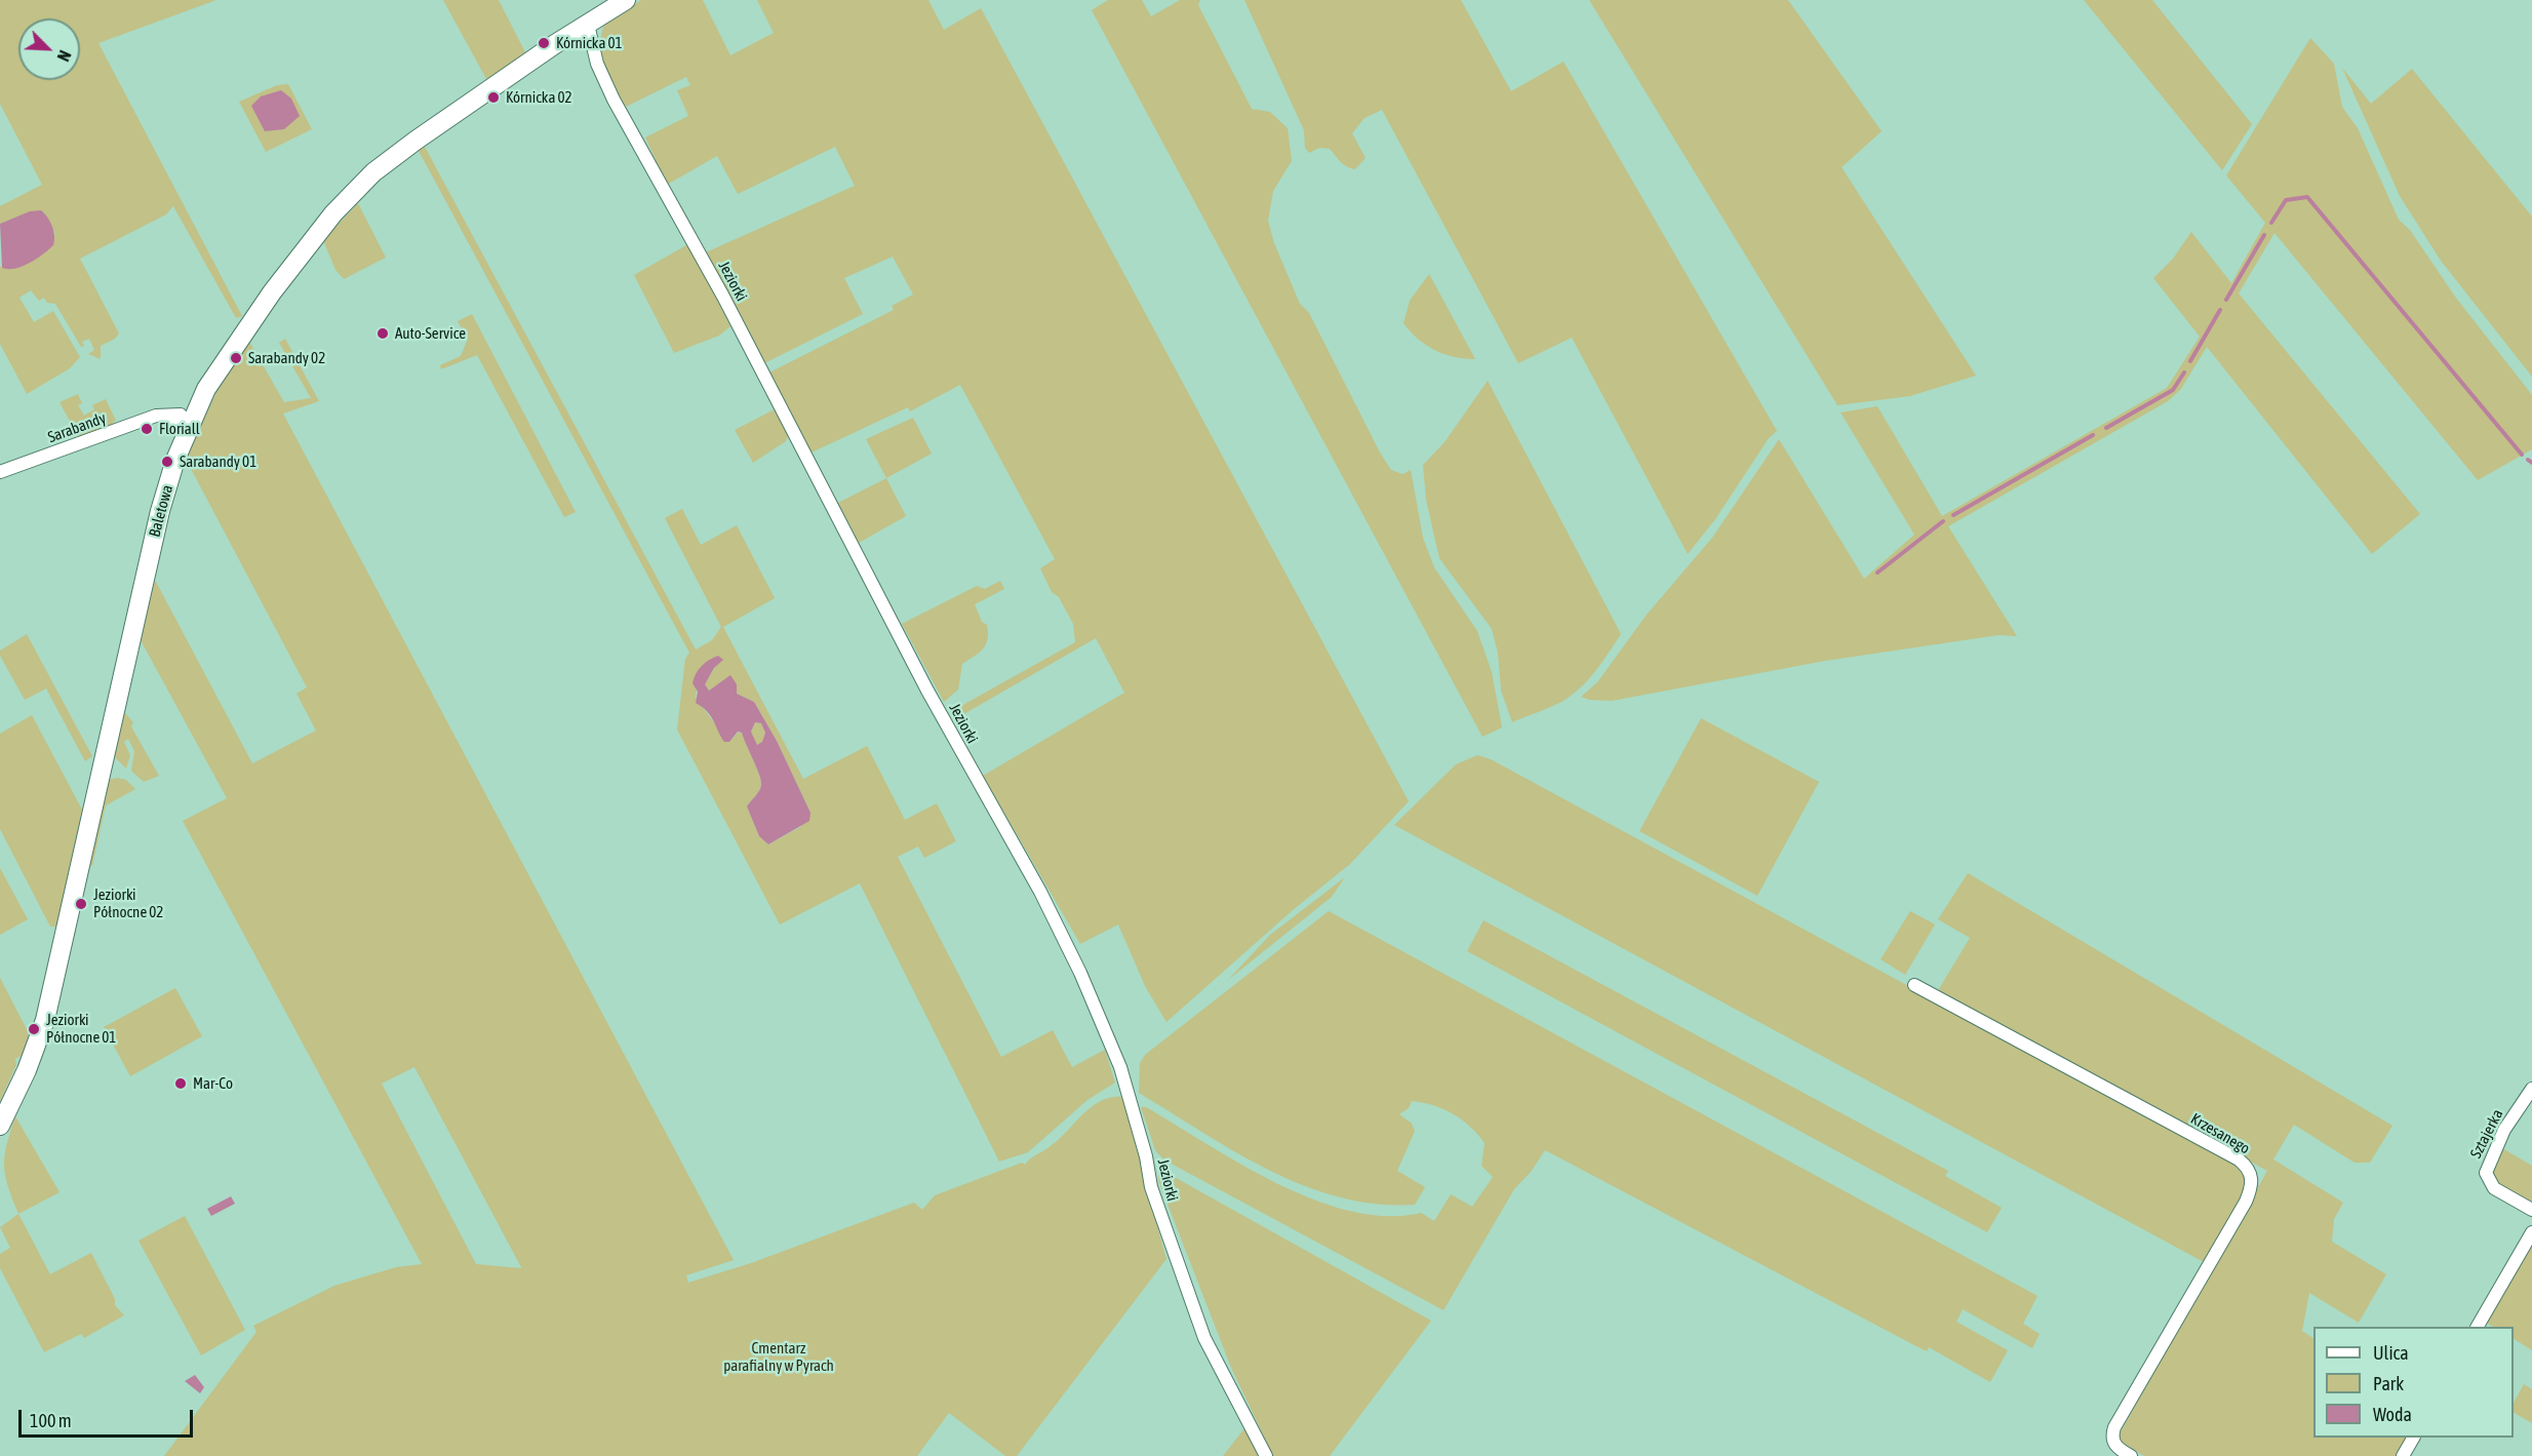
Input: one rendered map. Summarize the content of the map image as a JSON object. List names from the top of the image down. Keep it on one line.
{"streets":{"street":["Jeziorki","Sarabandy","Baletowa","Krzesanego","Sztajerka"]},"crossings":[["Jeziorki","Baletowa"],["Sarabandy","Baletowa"]],"parks":["Cmentarz parafialny w Pyrach"],"places":["Kórnicka 01","Kórnicka 02","Auto-Service","Sarabandy 02","Floriall","Sarabandy 01","Jeziorki Północne 02","Jeziorki Północne 01","Mar-Co"],"legend":["Ulica","Park","Woda"],"scale_bar":"100 m","north":"bottom right"}
